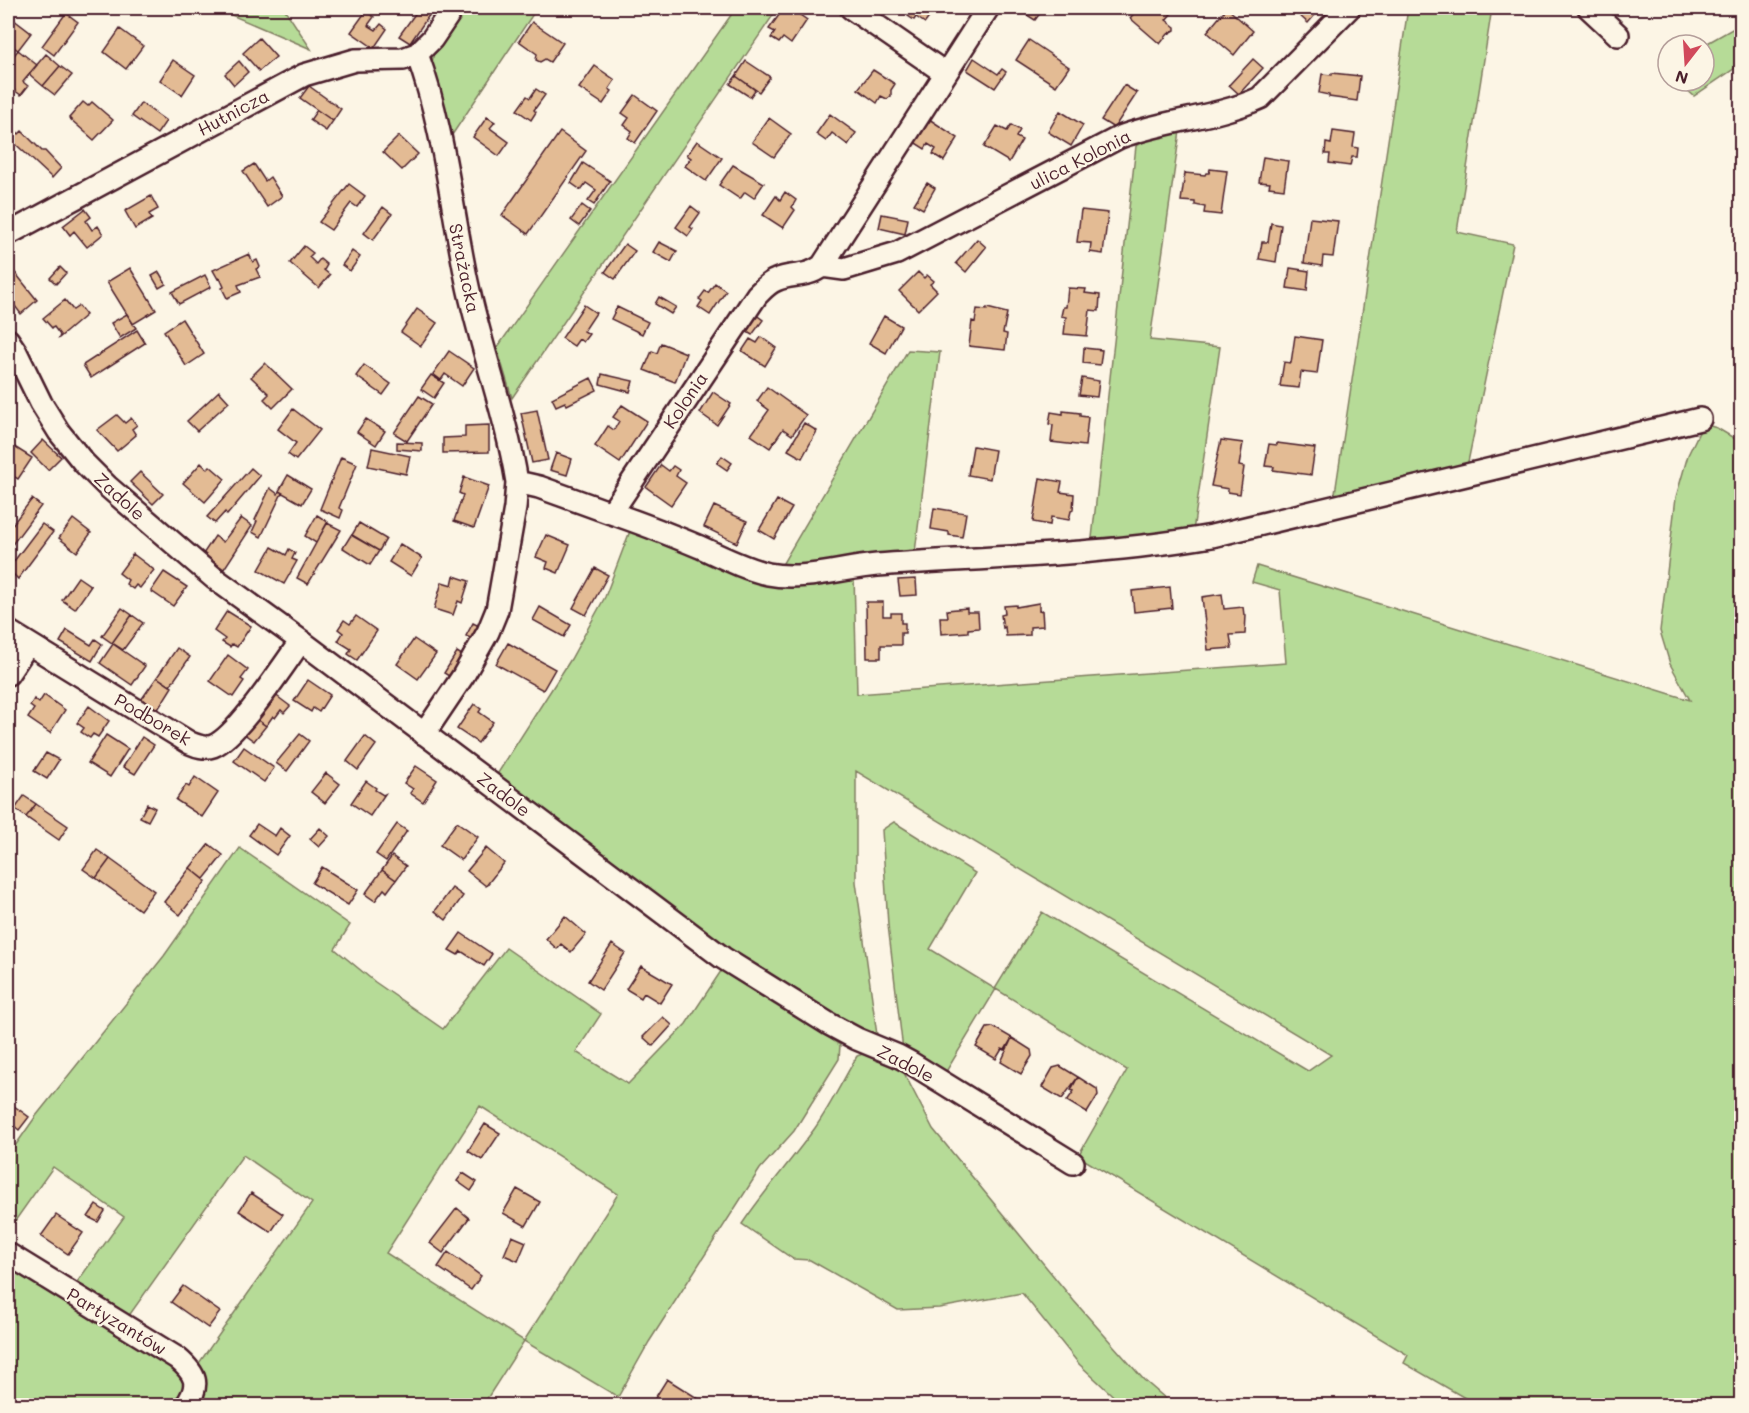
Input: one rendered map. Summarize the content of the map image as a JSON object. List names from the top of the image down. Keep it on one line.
{"streets":{"street":["Hutnicza","ulica Kolonia","Strażacka","Kolonia","Zadole","Podborek","Partyzantów"]},"crossings":[["Hutnicza","Strażacka"],["ulica Kolonia","Kolonia"],["Zadole","Podborek"]],"north":"bottom"}
